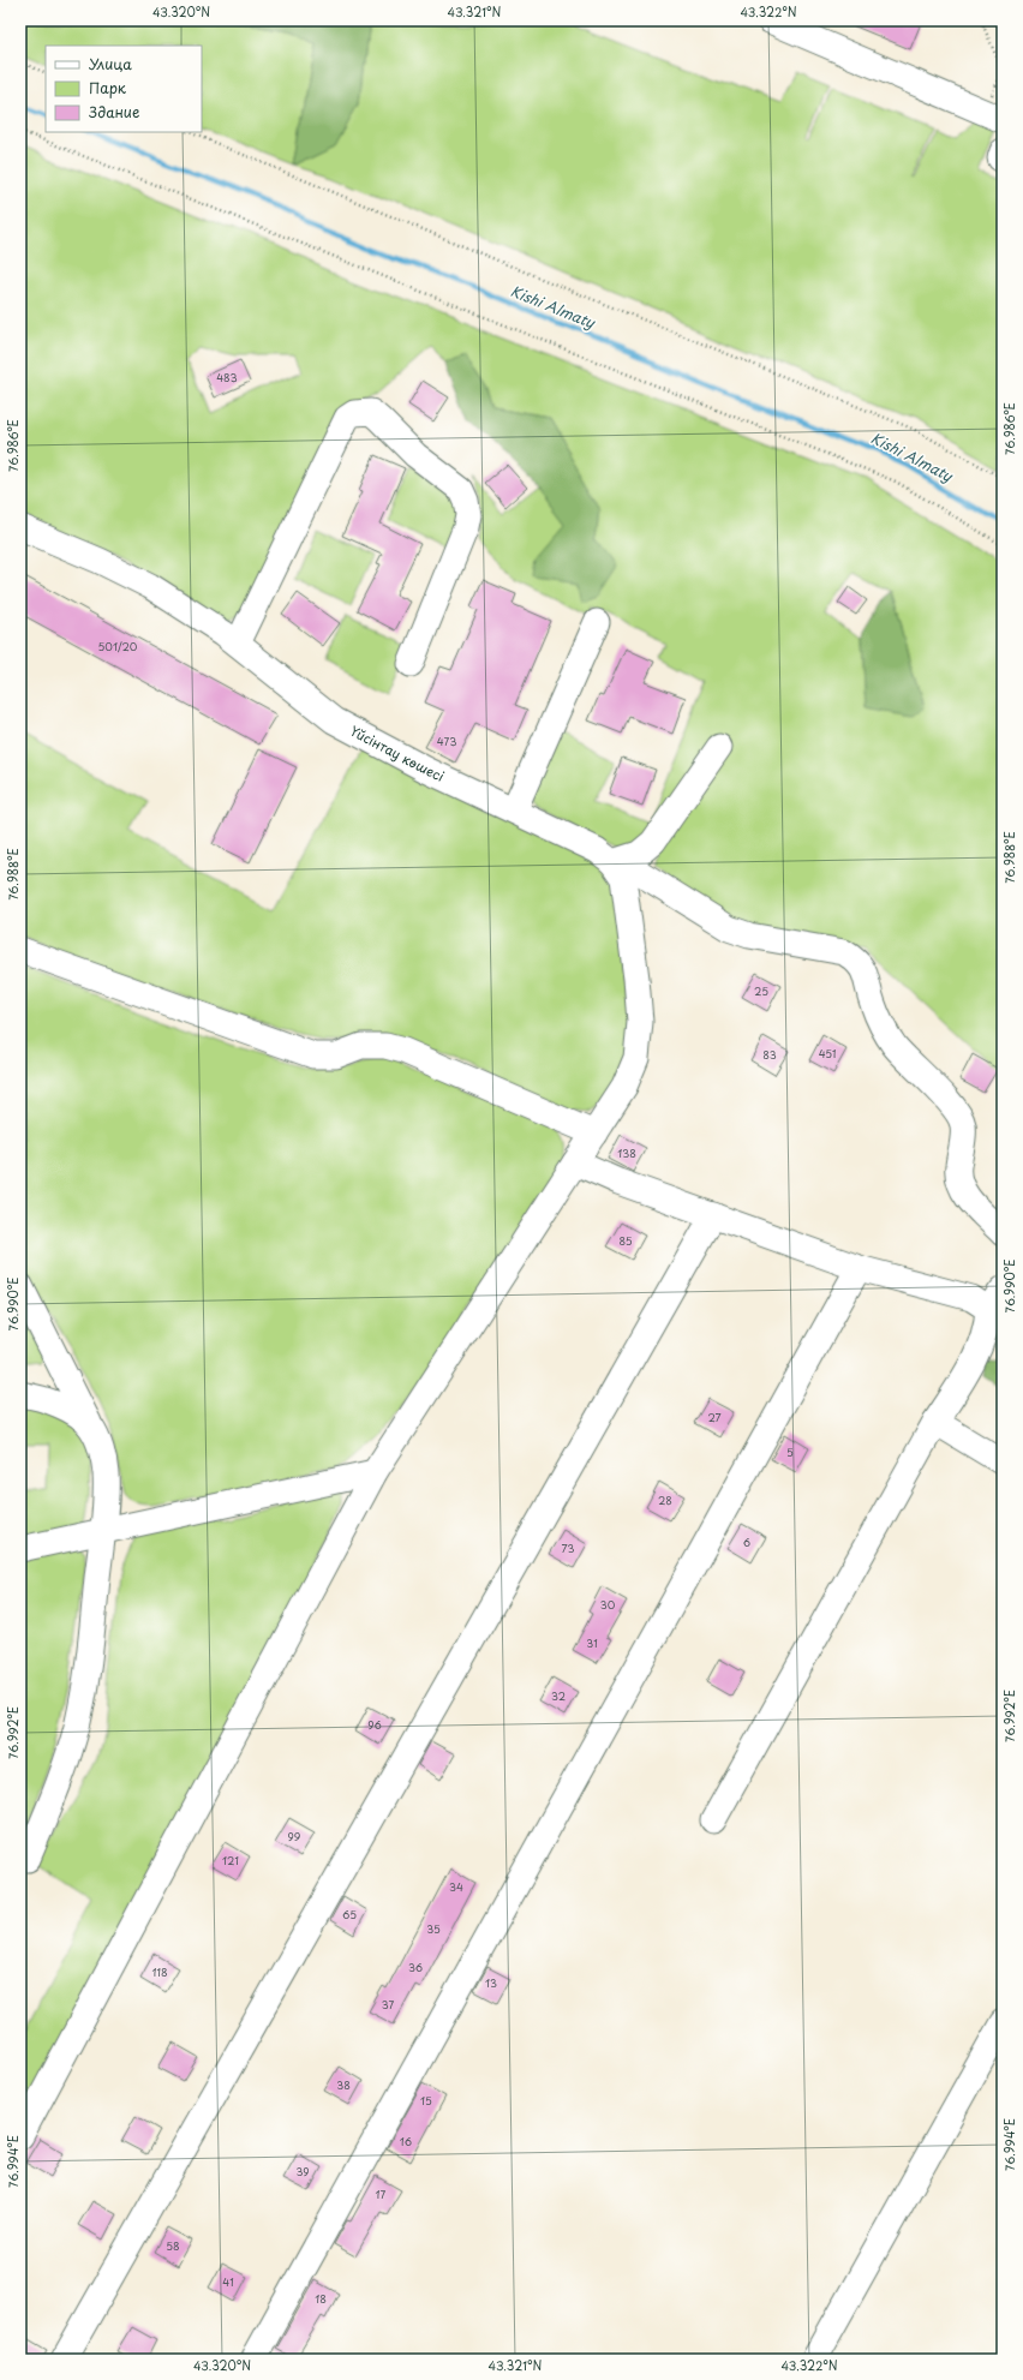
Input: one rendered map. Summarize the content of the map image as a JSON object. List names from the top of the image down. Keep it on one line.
{"streets":{"street":["Үйсінтау көшесі"]},"water":["Kіshі Almaty"],"house_numbers":["483","501/20","473","25","451","83","138","85","27","5","28","6","73","30","31","32","96","99","121","34","65","35","36","118","13","37","38","15","16","39","17","58","41","18"],"legend":["Улица","Парк","Здание"],"coordinates":["43.320°N","43.321°N","43.322°N","76.986°E","76.988°E","76.990°E","76.992°E","76.994°E"]}
